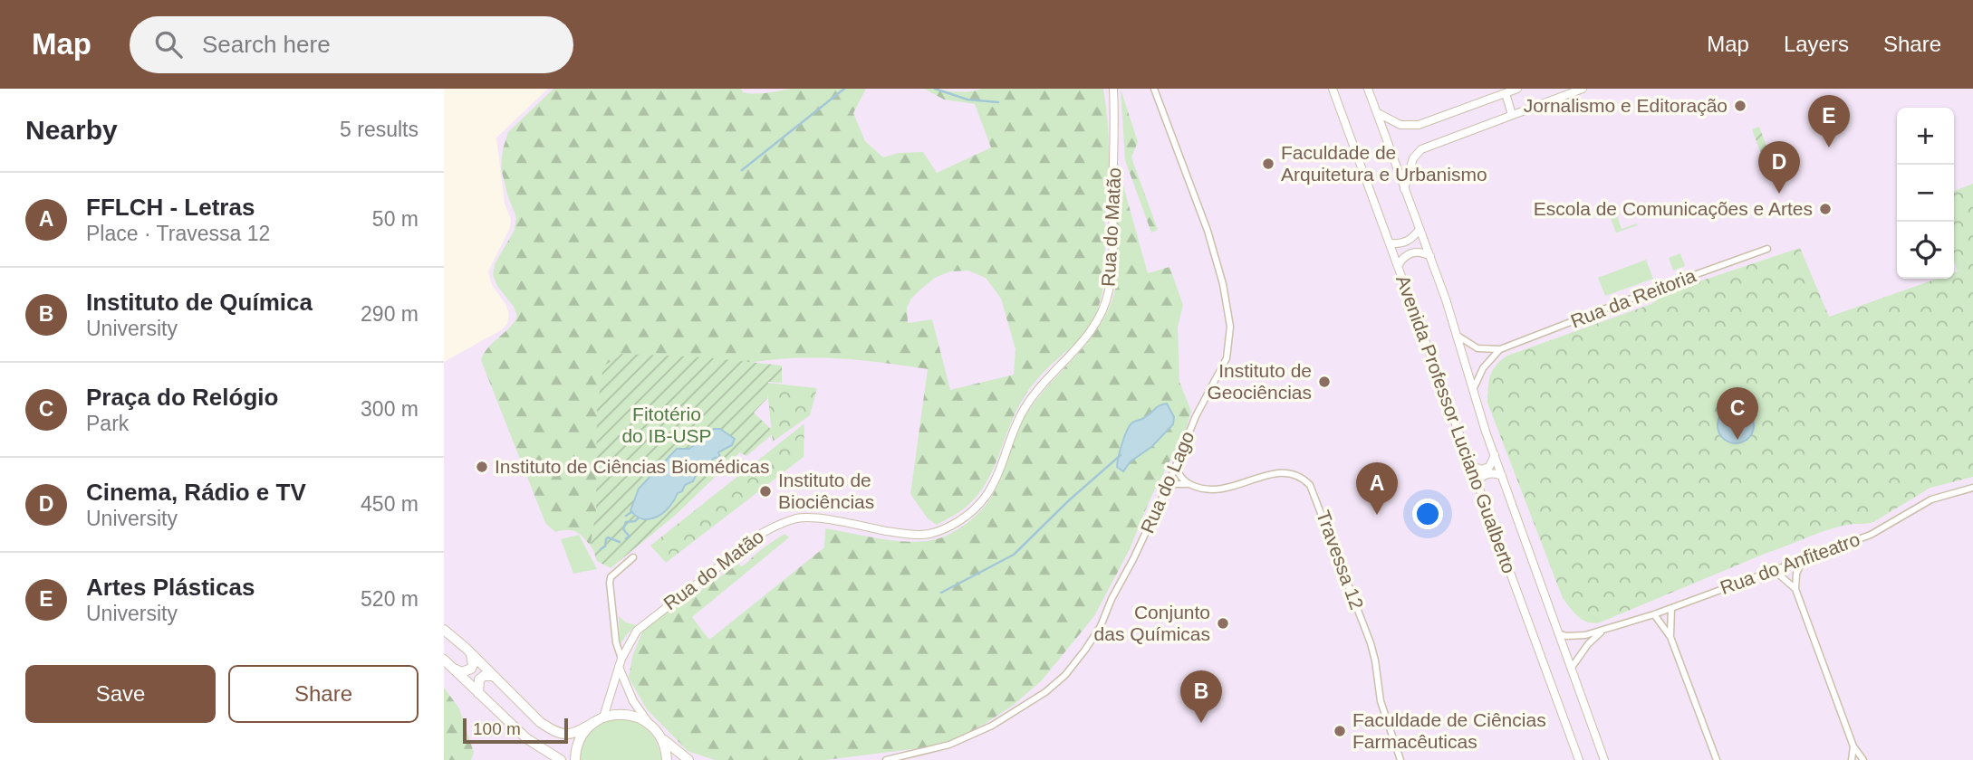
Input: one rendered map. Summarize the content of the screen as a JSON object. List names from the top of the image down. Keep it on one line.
{"streets":{"street":["Rua do Matão","Rua da Reitoria","Avenida Professor Luciano Gualberto","Rua do Lago","Travessa 12","Rua do Anfiteatro"]},"crossings":[["Rua da Reitoria","Avenida Professor Luciano Gualberto"],["Avenida Professor Luciano Gualberto","Rua do Anfiteatro"],["Rua do Lago","Travessa 12"]],"parks":["Fitotério do IB-USP"],"places":["Jornalismo e Editoração","Faculdade de Arquitetura e Urbanismo","Escola de Comunicações e Artes","Instituto de Geociências","Instituto de Ciências Biomédicas","Instituto de Biociências","Conjunto das Químicas","Faculdade de Ciências Farmacêuticas"],"scale_bar":"100 m","page":{"header":"Map","search":"Search here","nav":["Map","Layers","Share"],"heading":["Nearby","5 results"],"pins":["E","D","C","A","B"],"map_buttons":["+","−"],"list":[{"mark":"A","name":"FFLCH - Letras","note":"Place · Travessa 12","value":"50 m"},{"mark":"B","name":"Instituto de Química","note":"University","value":"290 m"},{"mark":"C","name":"Praça do Relógio","note":"Park","value":"300 m"},{"mark":"D","name":"Cinema, Rádio e TV","note":"University","value":"450 m"},{"mark":"E","name":"Artes Plásticas","note":"University","value":"520 m"}],"buttons":["Save","Share"],"scale":"100 m"}}
